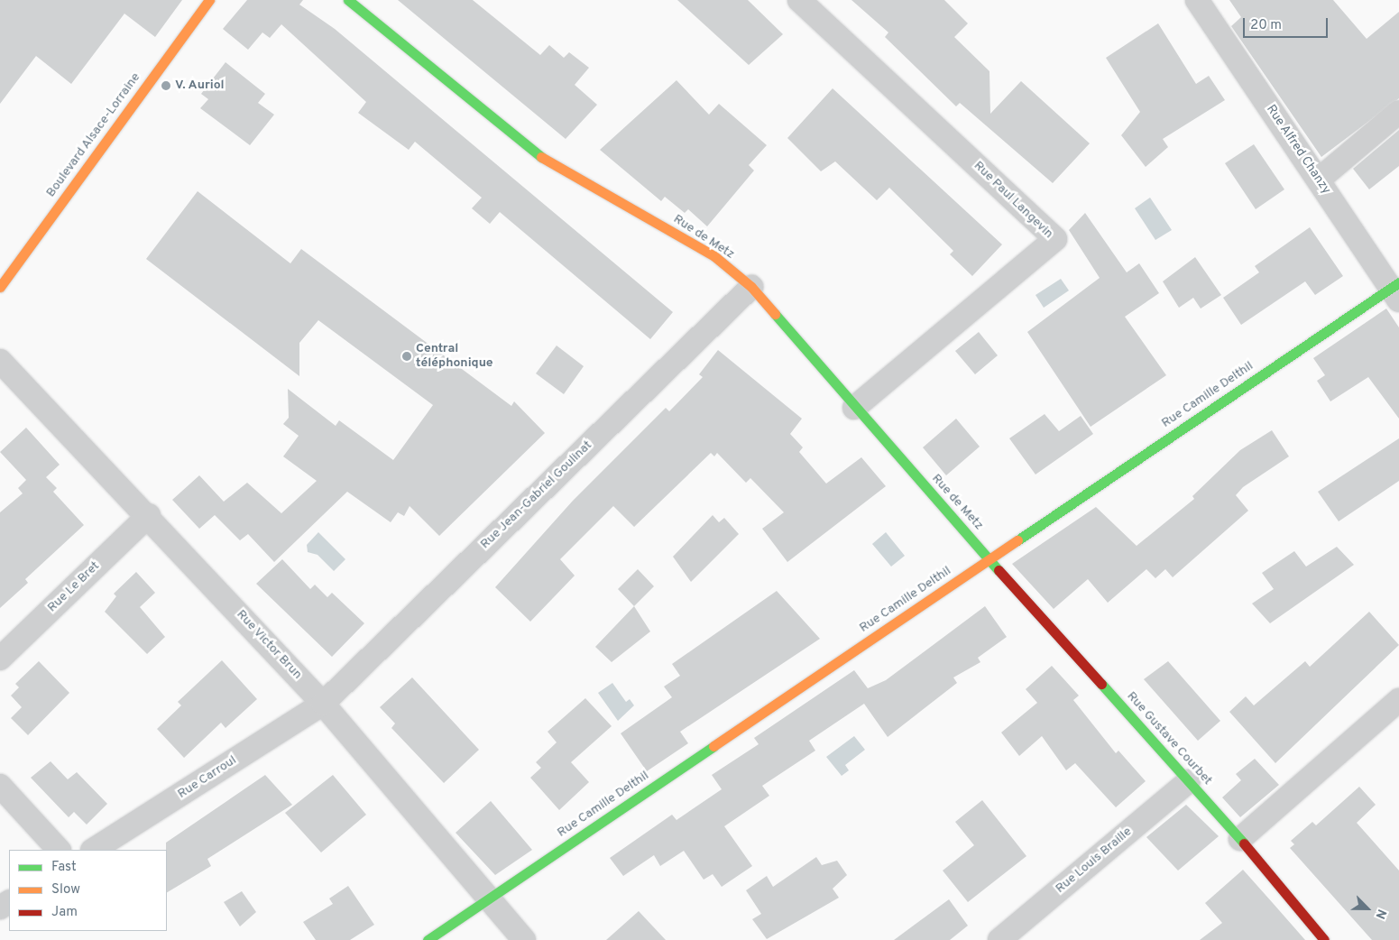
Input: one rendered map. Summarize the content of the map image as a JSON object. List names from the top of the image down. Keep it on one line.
{"streets":{"street":["Boulevard Alsace-Lorraine","Rue Alfred Chanzy","Rue Paul Langevin","Rue de Metz","Rue Camille Delthil","Rue Jean-Gabriel Goulinat","Rue Le Bret","Rue Victor Brun","Rue Gustave Courbet","Rue Carroul","Rue Louis Braille"]},"crossings":[["Rue Alfred Chanzy","Rue Camille Delthil"],["Rue Paul Langevin","Rue de Metz"],["Rue de Metz","Rue Camille Delthil"],["Rue de Metz","Rue Jean-Gabriel Goulinat"],["Rue de Metz","Rue Gustave Courbet"],["Rue Camille Delthil","Rue Victor Brun"],["Rue Camille Delthil","Rue Gustave Courbet"],["Rue Jean-Gabriel Goulinat","Rue Victor Brun"],["Rue Jean-Gabriel Goulinat","Rue Carroul"],["Rue Le Bret","Rue Victor Brun"],["Rue Victor Brun","Rue Carroul"],["Rue Gustave Courbet","Rue Louis Braille"]],"places":["V. Auriol","Central téléphonique"],"legend":["Fast","Slow","Jam"],"scale_bar":"20 m","north":"bottom right"}
